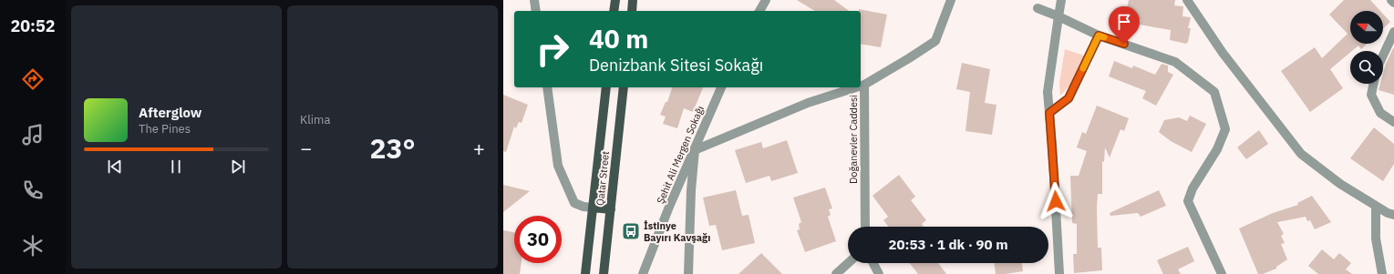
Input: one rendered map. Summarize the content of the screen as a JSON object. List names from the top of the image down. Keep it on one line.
{"streets":{"main road":["Qatar Street"],"street":["Doğanevler Caddesi","Şehit Ali Mergen Sokağı"]},"places":{"bus stop":["İstinye Bayırı Kavşağı"]},"north":"left","page":{"tabs":"20:52","tile":"Klima","turn":["40 m","Denizbank Sitesi Sokağı"],"song":["Afterglow","The Pines"],"heat":["−","23°","+"],"limit":"30","trip":"20:53 · 1 dk · 90 m"}}
